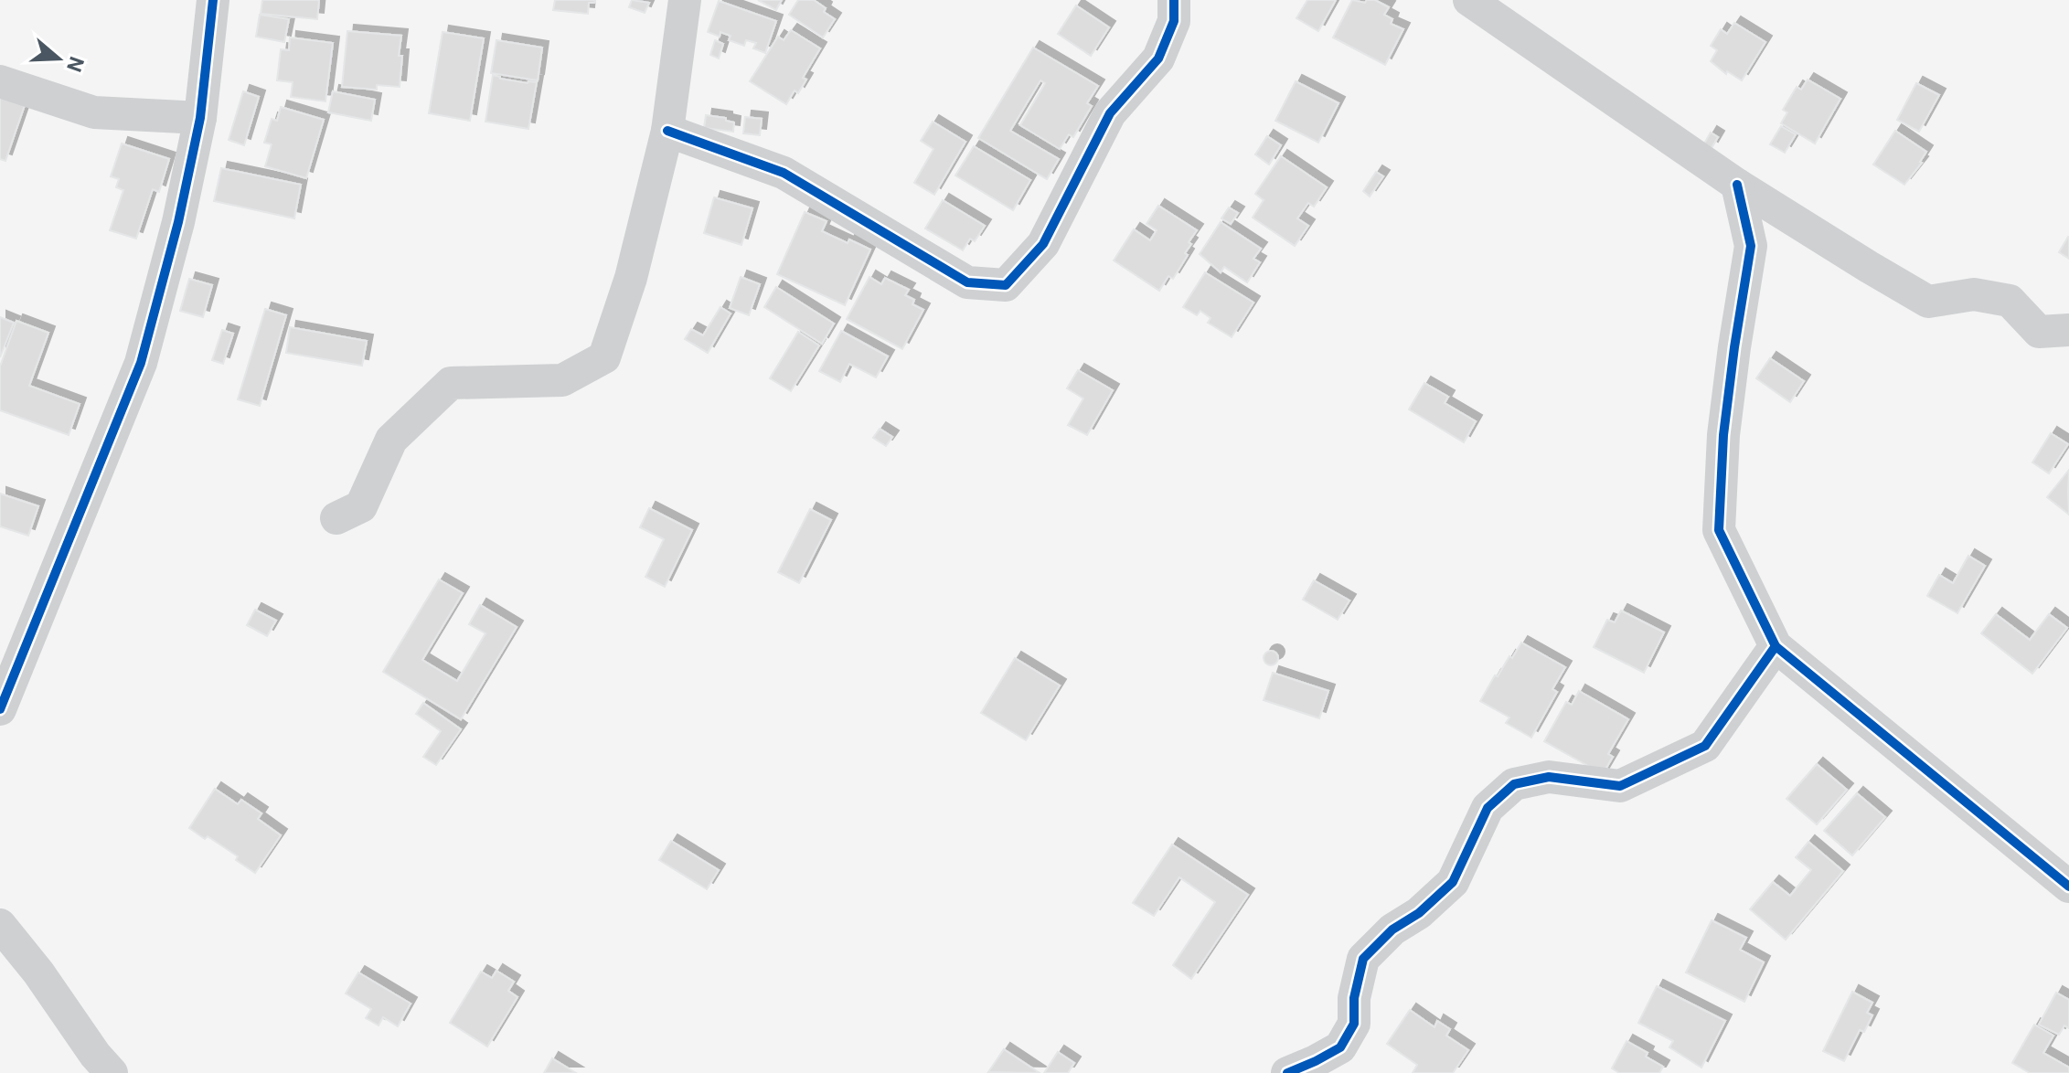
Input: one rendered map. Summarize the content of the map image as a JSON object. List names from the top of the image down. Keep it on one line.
{"north":"right"}
